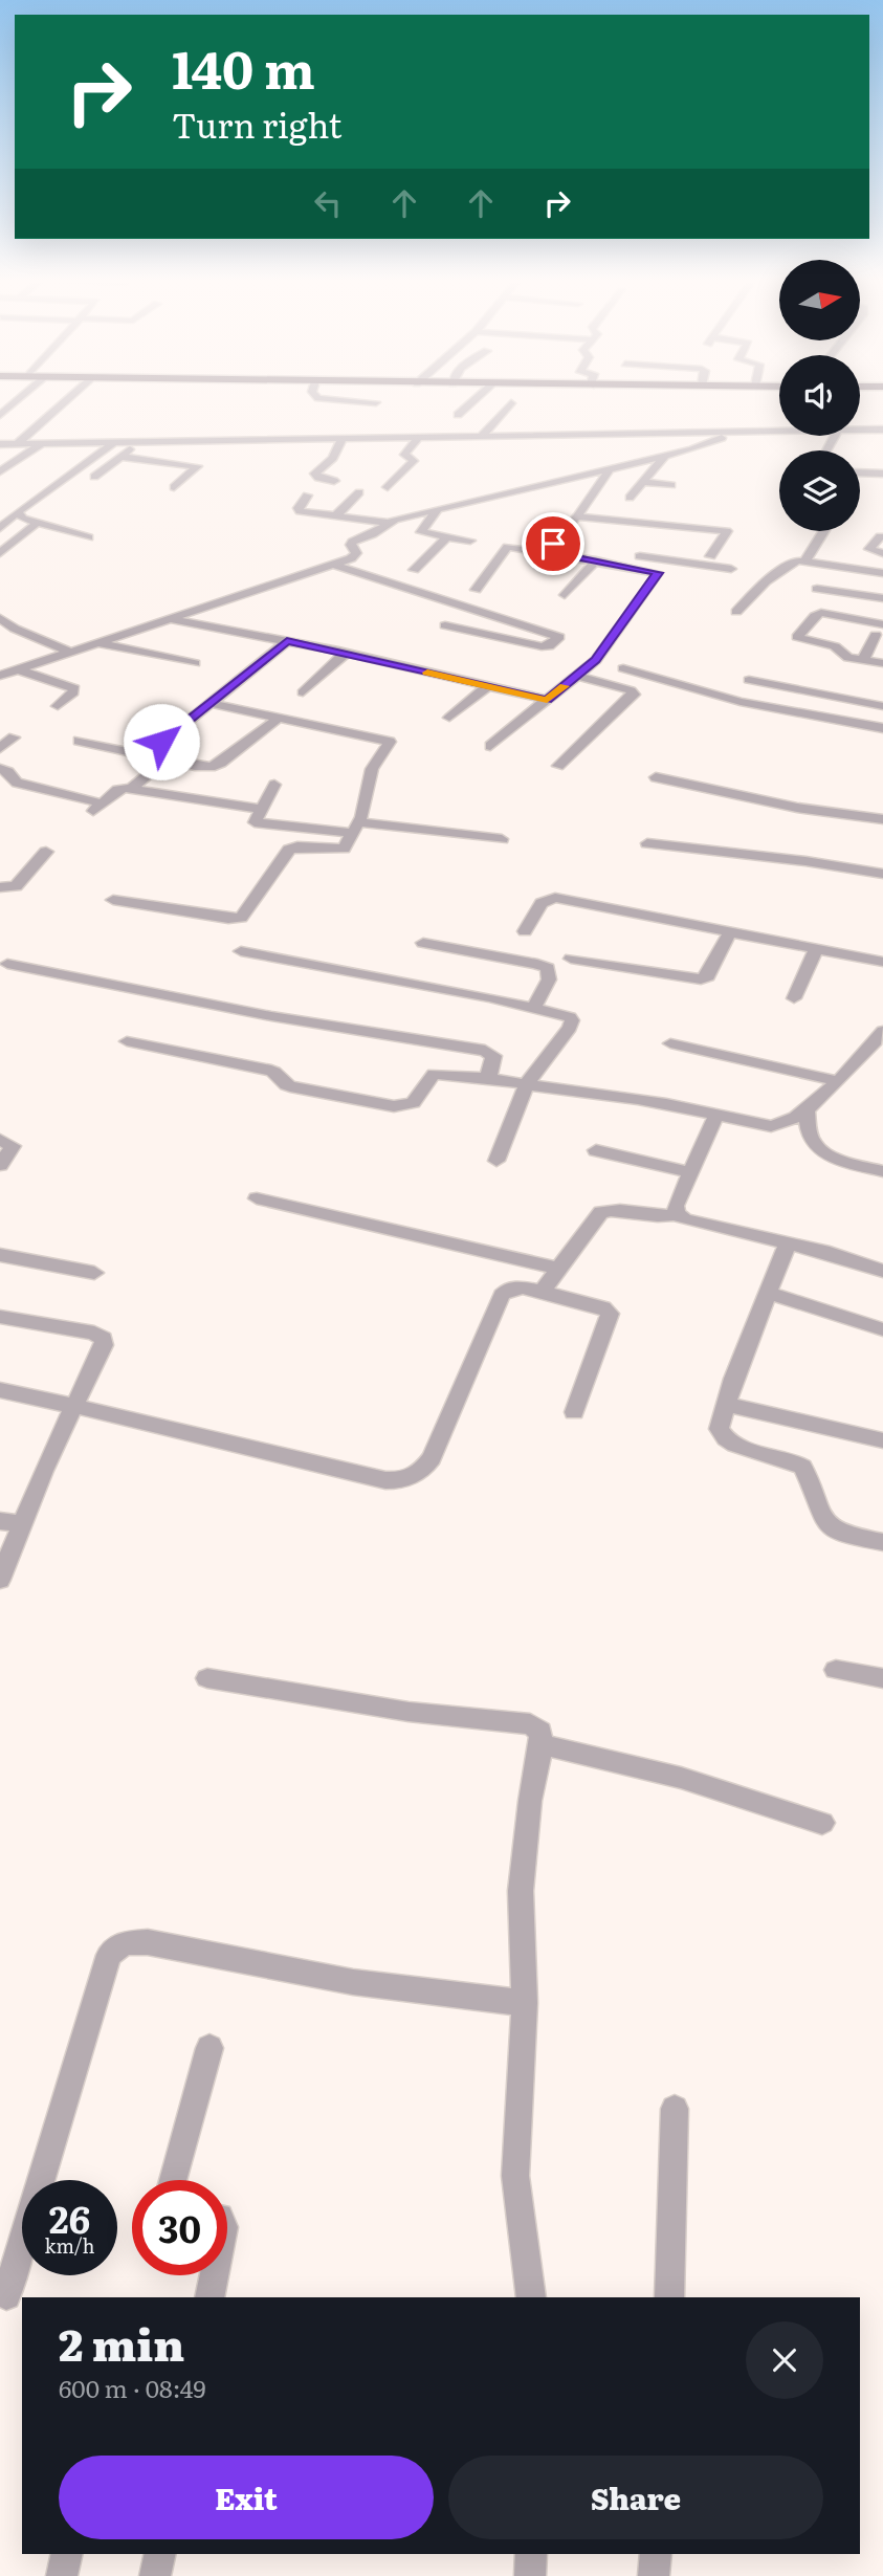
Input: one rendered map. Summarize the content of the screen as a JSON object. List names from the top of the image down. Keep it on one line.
{"north":"right","page":{"turn":["140 m","Turn right"],"speed":"26 km/h","limit":"30","heading":["2 min","600 m · 08:49"],"buttons":["Exit","Share"]}}
